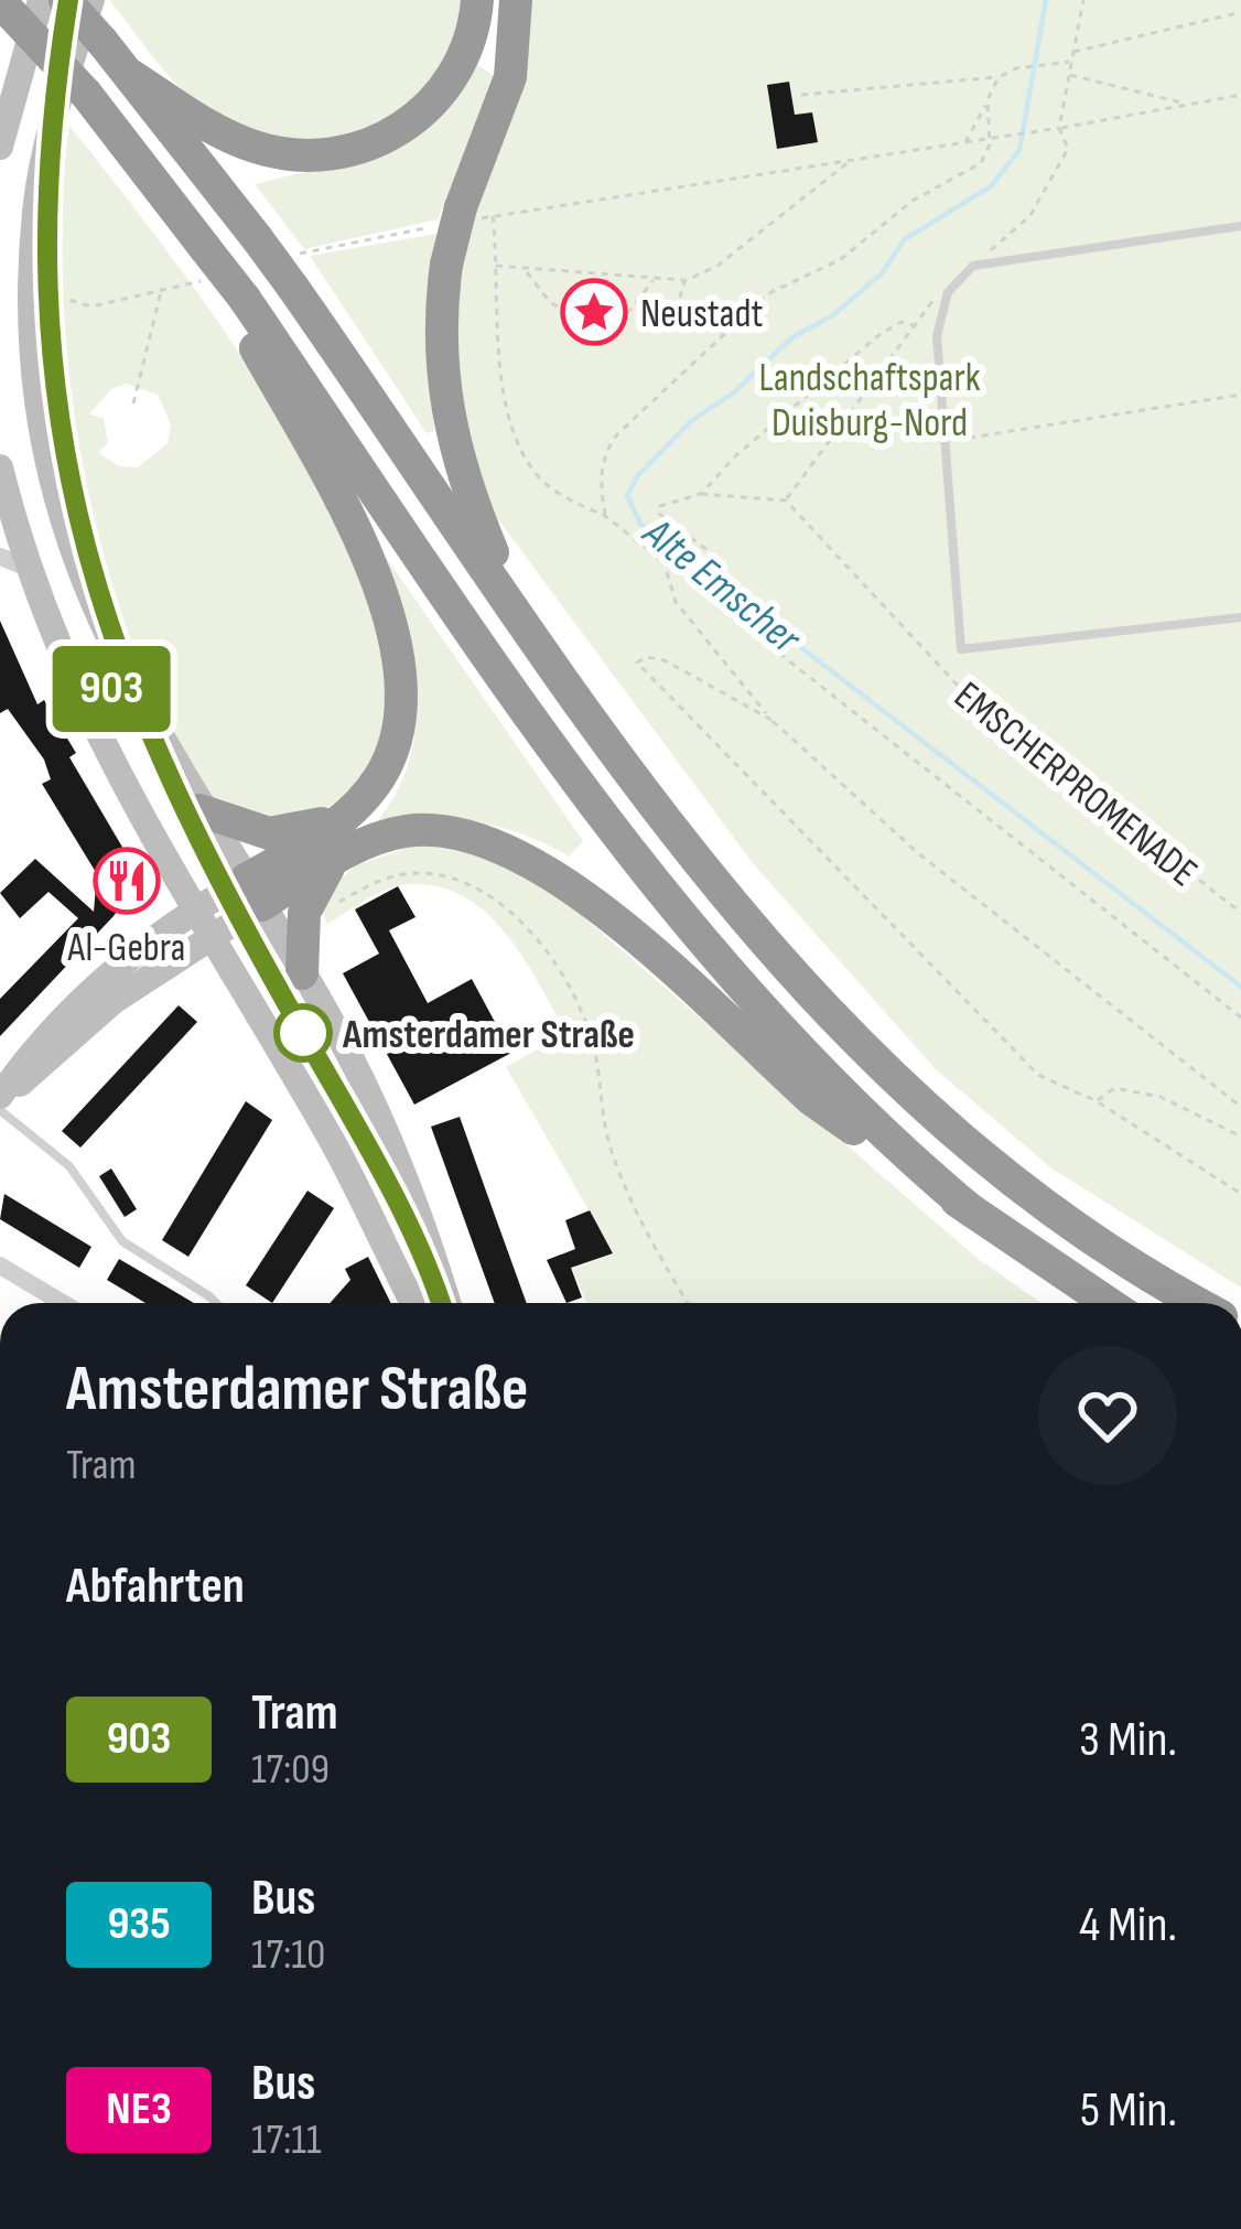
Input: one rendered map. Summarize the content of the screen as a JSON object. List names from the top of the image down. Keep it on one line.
{"streets":{"path":["EMSCHERPROMENADE"]},"water":["Alte Emscher"],"parks":["Landschaftspark Duisburg-Nord"],"places":{"place":["Neustadt"],"restaurant":["Al-Gebra"],"other":["Amsterdamer Straße"]},"lines":["tram line 903"],"page":{"on_map":"903","heading":[["Amsterdamer Straße","Tram"],"Abfahrten"],"list":[{"mark":"903","name":"Tram","note":"17:09","value":"3 Min."},{"mark":"935","name":"Bus","note":"17:10","value":"4 Min."},{"mark":"NE3","name":"Bus","note":"17:11","value":"5 Min."}]}}
